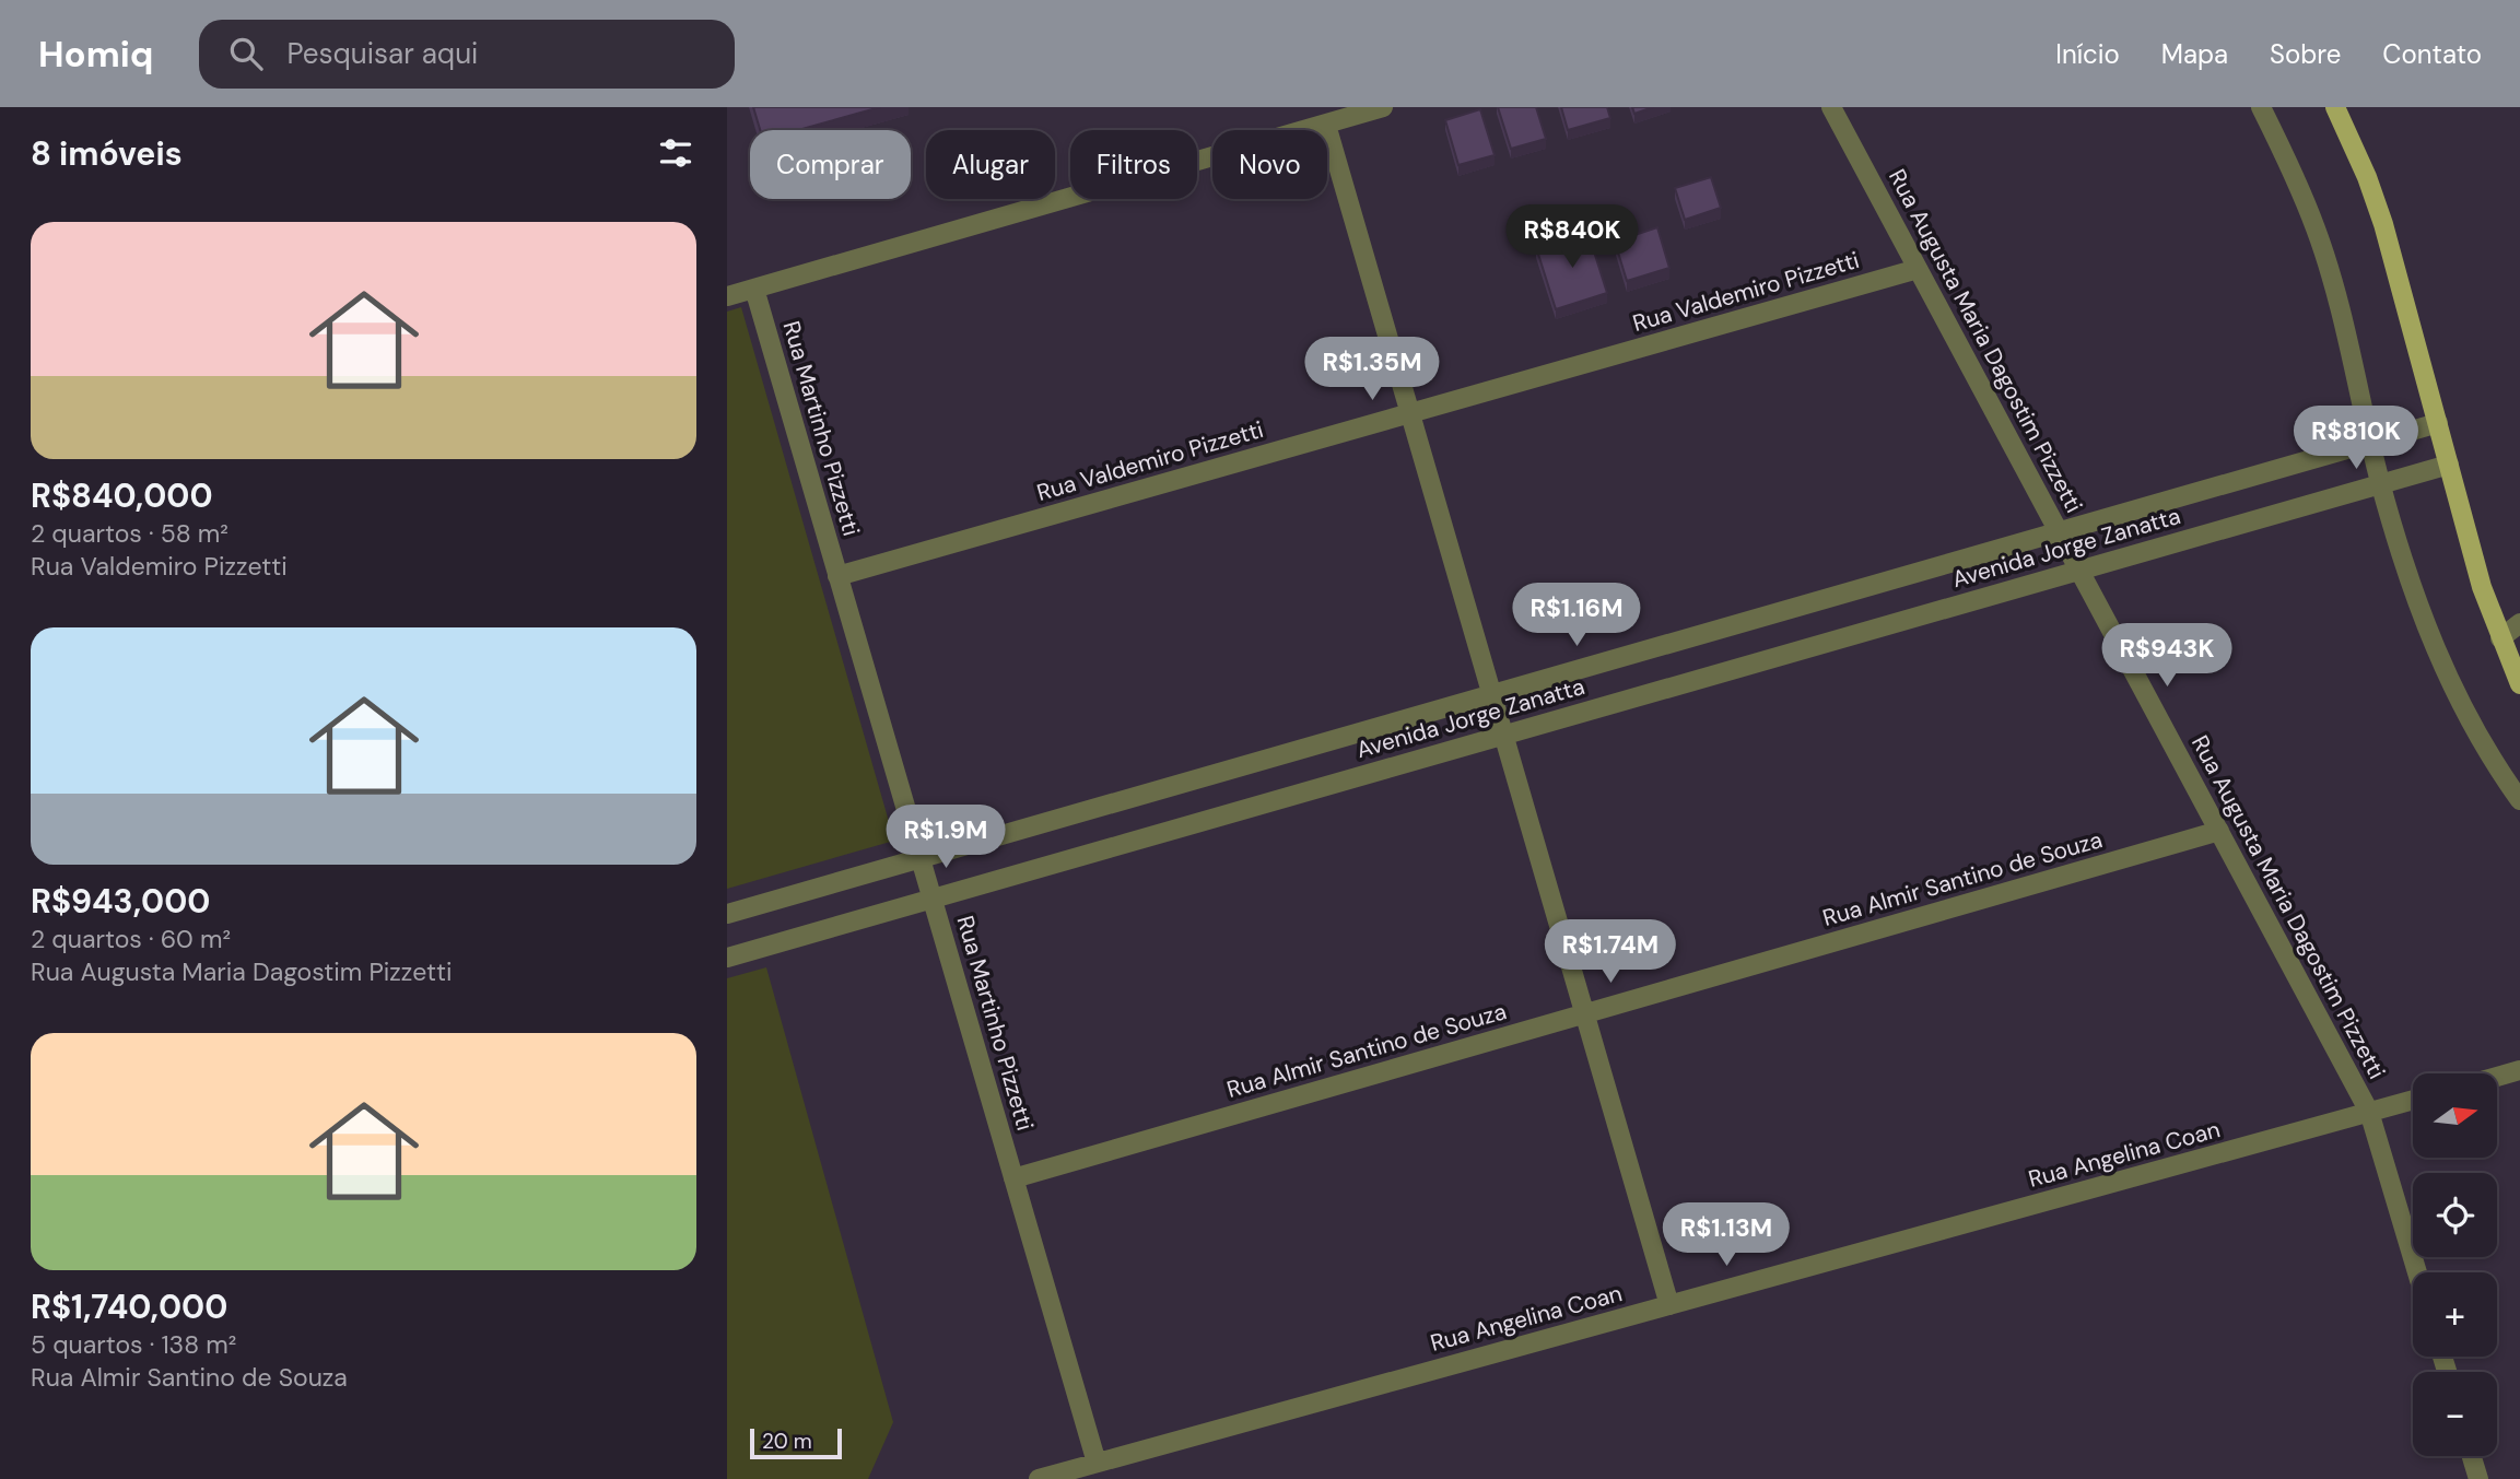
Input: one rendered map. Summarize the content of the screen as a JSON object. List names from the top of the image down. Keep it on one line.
{"streets":{"street":["Rua Valdemiro Pizzetti","Rua Augusta Maria Dagostim Pizzetti","Rua Martinho Pizzetti","Avenida Jorge Zanatta","Rua Almir Santino de Souza","Rua Angelina Coan"]},"crossings":[["Rua Valdemiro Pizzetti","Rua Augusta Maria Dagostim Pizzetti"],["Rua Valdemiro Pizzetti","Rua Martinho Pizzetti"],["Rua Augusta Maria Dagostim Pizzetti","Avenida Jorge Zanatta"],["Rua Augusta Maria Dagostim Pizzetti","Rua Almir Santino de Souza"],["Rua Augusta Maria Dagostim Pizzetti","Rua Angelina Coan"],["Rua Martinho Pizzetti","Avenida Jorge Zanatta"],["Rua Martinho Pizzetti","Rua Almir Santino de Souza"],["Rua Martinho Pizzetti","Rua Angelina Coan"]],"scale_bar":"20 m","north":"right","page":{"header":"Homiq","search":"Pesquisar aqui","nav":["Início","Mapa","Sobre","Contato"],"heading":"8 imóveis","chip":["Comprar","Alugar","Filtros","Novo"],"list":[{"name":"R$840,000","note":"2 quartos · 58 m² · Rua Valdemiro Pizzetti"},{"name":"R$943,000","note":"2 quartos · 60 m² · Rua Augusta Maria Dagostim Pizzetti"},{"name":"R$1,740,000","note":"5 quartos · 138 m² · Rua Almir Santino de Souza"}],"price":["R$840K","R$1.35M","R$810K","R$1.16M","R$943K","R$1.9M","R$1.74M","R$1.13M"],"map_buttons":["+","−"],"scale":"20 m"}}
